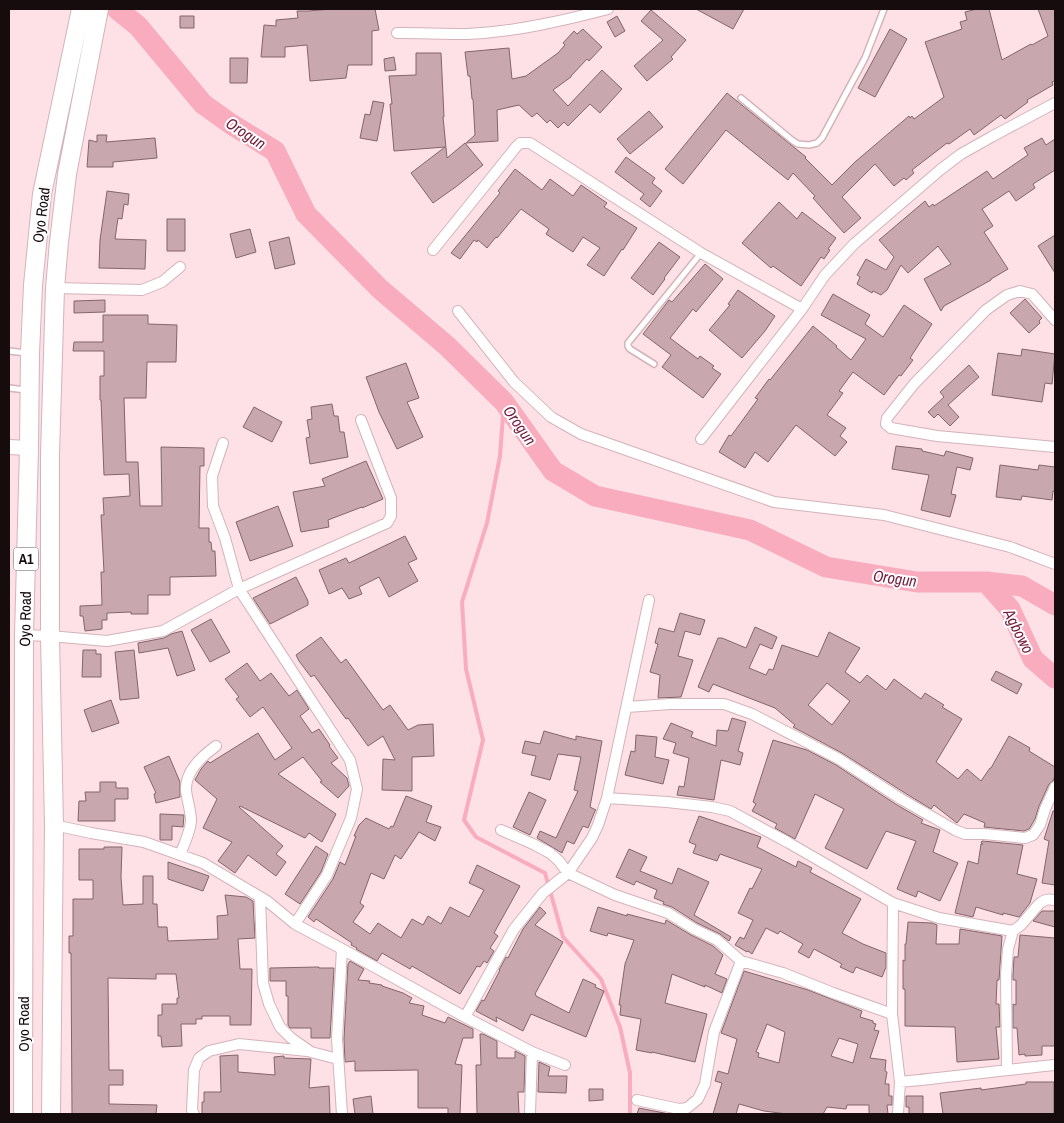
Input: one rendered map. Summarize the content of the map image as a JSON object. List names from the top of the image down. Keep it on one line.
{"streets":{"highway":["Oyo Road","A1"]},"water":["Orogun","Agbowo"]}
